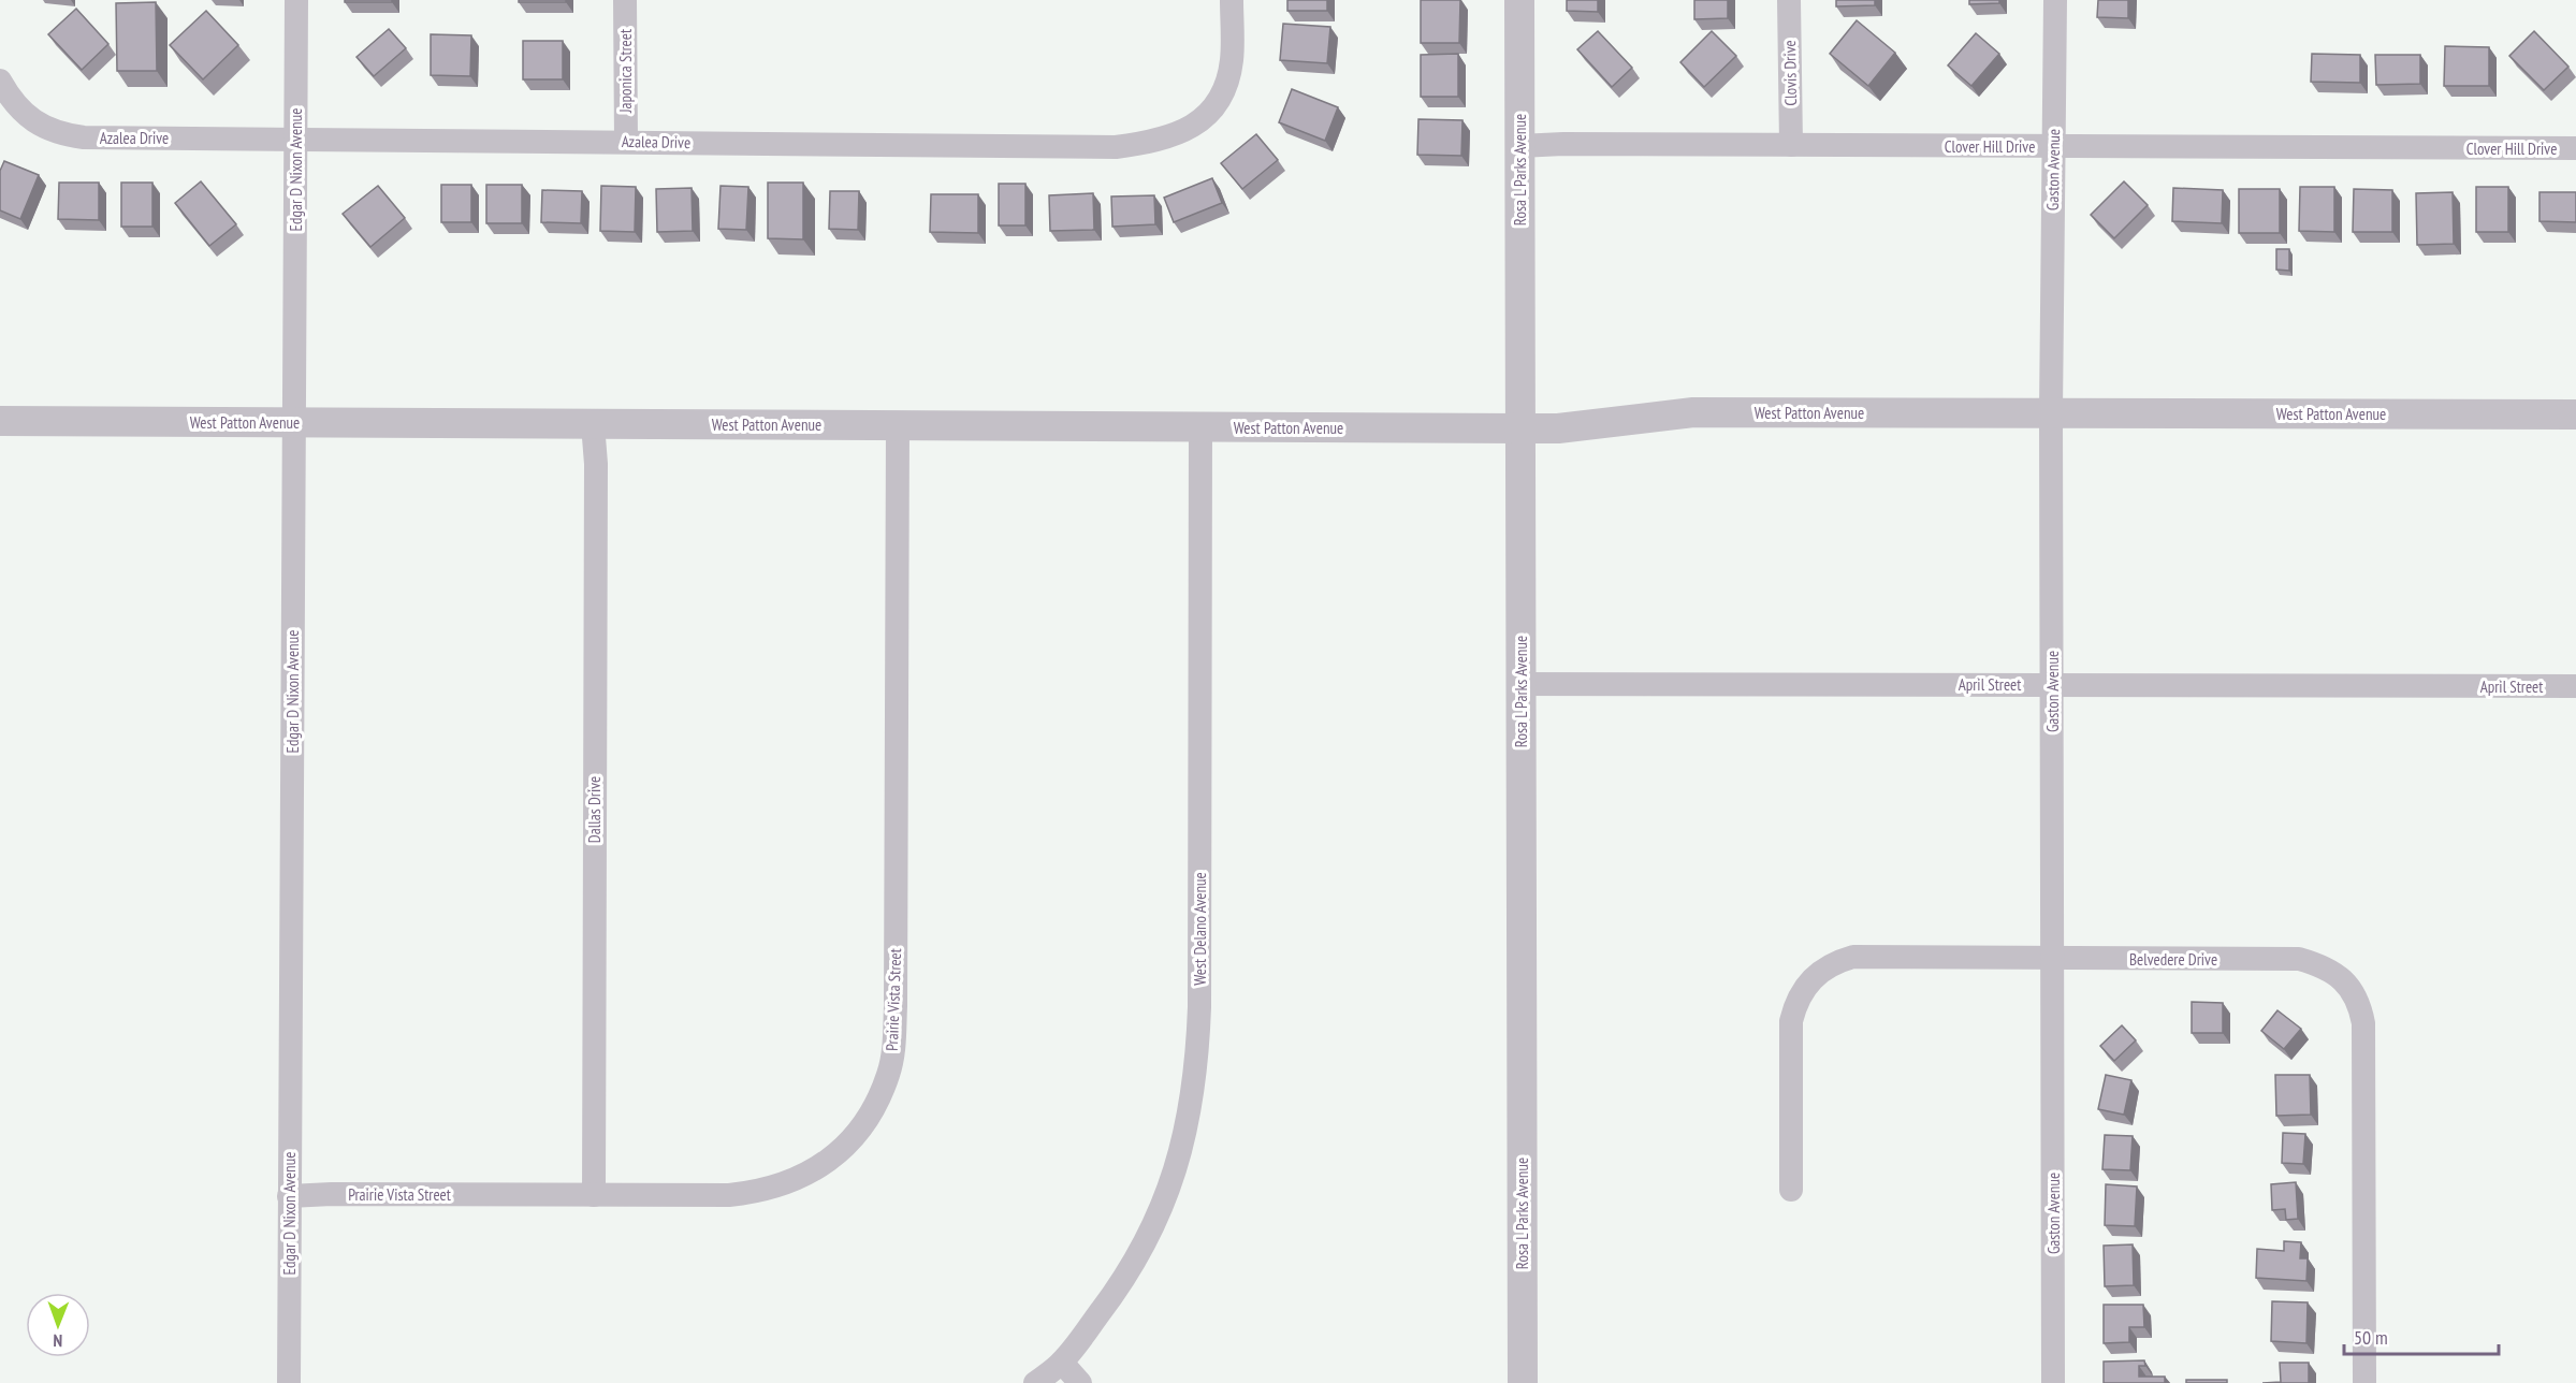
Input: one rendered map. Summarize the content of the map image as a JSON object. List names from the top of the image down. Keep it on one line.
{"streets":{"street":["Japonica Street","Clovis Drive","Azalea Drive","Clover Hill Drive","Edgar D Nixon Avenue","Rosa L Parks Avenue","Gaston Avenue","West Patton Avenue","April Street","Dallas Drive","West Delano Avenue","Belvedere Drive","Prairie Vista Street"]},"crossings":[["Japonica Street","Azalea Drive"],["Clovis Drive","Clover Hill Drive"],["Azalea Drive","Edgar D Nixon Avenue"],["Clover Hill Drive","Rosa L Parks Avenue"],["Clover Hill Drive","Gaston Avenue"],["Edgar D Nixon Avenue","West Patton Avenue"],["Edgar D Nixon Avenue","Prairie Vista Street"],["Rosa L Parks Avenue","West Patton Avenue"],["Rosa L Parks Avenue","April Street"],["Gaston Avenue","West Patton Avenue"],["Gaston Avenue","April Street"],["Gaston Avenue","Belvedere Drive"],["West Patton Avenue","Dallas Drive"],["West Patton Avenue","West Delano Avenue"],["West Patton Avenue","Prairie Vista Street"],["Dallas Drive","Prairie Vista Street"]],"scale_bar":"50 m","north":"bottom"}
